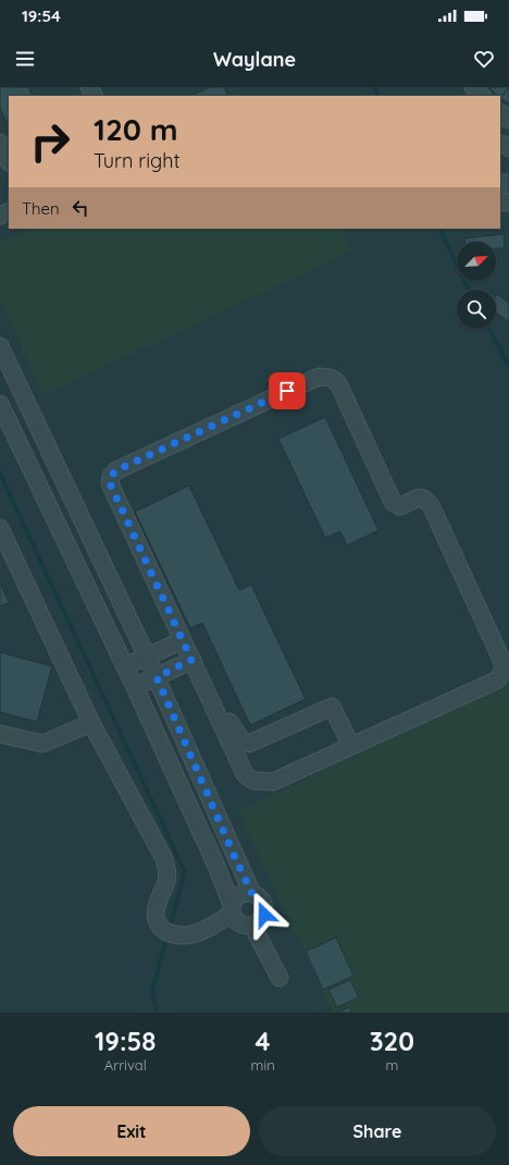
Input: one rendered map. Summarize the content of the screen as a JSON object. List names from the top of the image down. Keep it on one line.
{"north":"top right","page":{"status":"19:54","header":"Waylane","turn":["120 m","Turn right"],"then":"Then","eta":["19:58","Arrival","4","min","320","m"],"buttons":["Exit","Share"]}}
